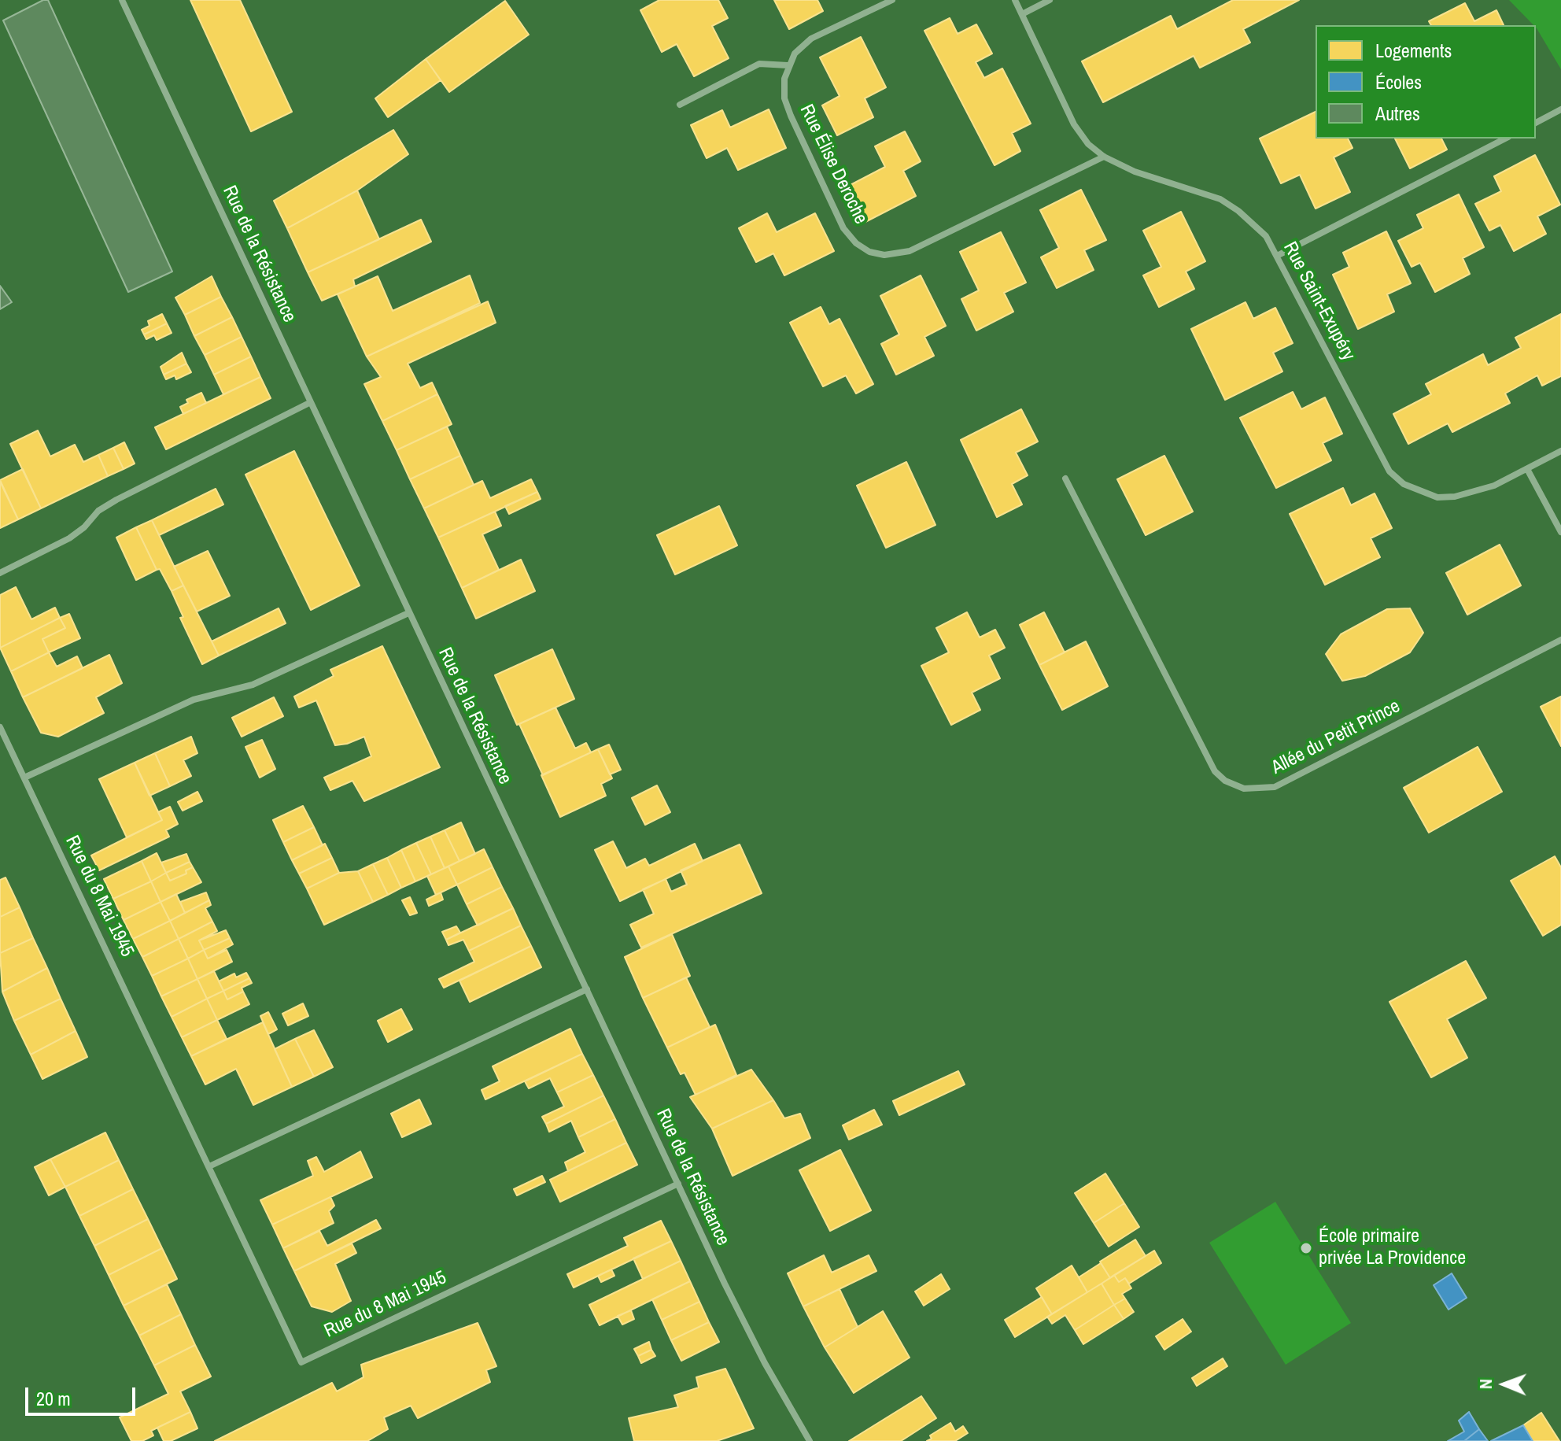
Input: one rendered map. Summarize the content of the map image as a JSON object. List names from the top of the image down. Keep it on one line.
{"streets":{"street":["Rue Élise Deroche","Rue de la Résistance","Rue Saint-Exupéry","Allée du Petit Prince","Rue du 8 Mai 1945"]},"crossings":[["Rue Élise Deroche","Rue Saint-Exupéry"],["Rue de la Résistance","Rue du 8 Mai 1945"]],"places":["École primaire privée La Providence"],"legend":["Logements","Écoles","Autres"],"scale_bar":"20 m","north":"left"}
